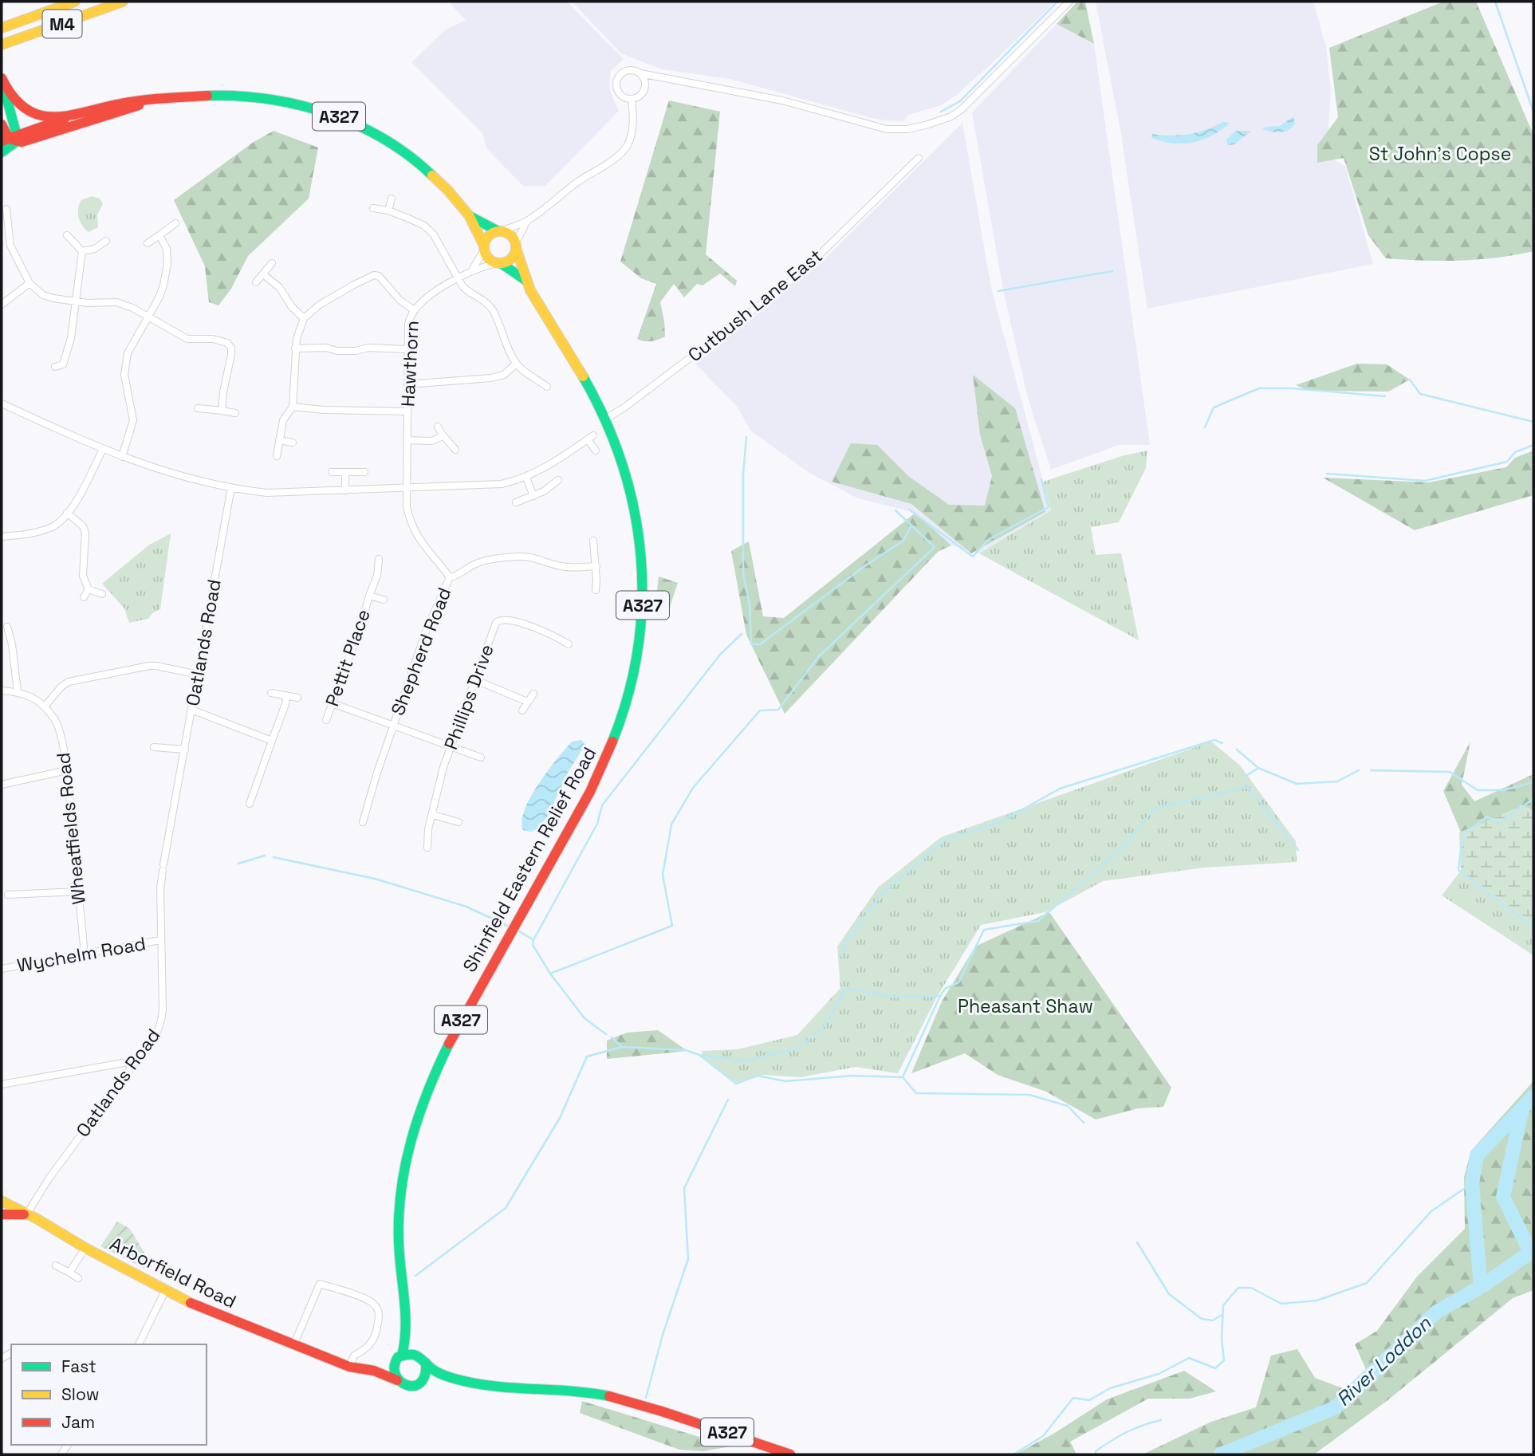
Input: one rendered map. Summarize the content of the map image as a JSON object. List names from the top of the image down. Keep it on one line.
{"streets":{"main road":["M4","A327","Shinfield Eastern Relief Road","Arborfield Road"],"street":["Cutbush Lane East","Hawthorn","Oatlands Road","Shepherd Road","Pettit Place","Phillips Drive","Wheatfields Road","Wychelm Road"]},"crossings":[["A327","Hawthorn"],["A327","Shinfield Eastern Relief Road"],["A327","Arborfield Road"],["Cutbush Lane East","Shinfield Eastern Relief Road"],["Hawthorn","Shepherd Road"],["Hawthorn","Shinfield Eastern Relief Road"],["Oatlands Road","Wychelm Road"],["Oatlands Road","Arborfield Road"],["Wheatfields Road","Wychelm Road"],["Shinfield Eastern Relief Road","Arborfield Road"]],"water":["River Loddon"],"parks":["St John's Copse","Pheasant Shaw"],"legend":["Fast","Slow","Jam"]}
